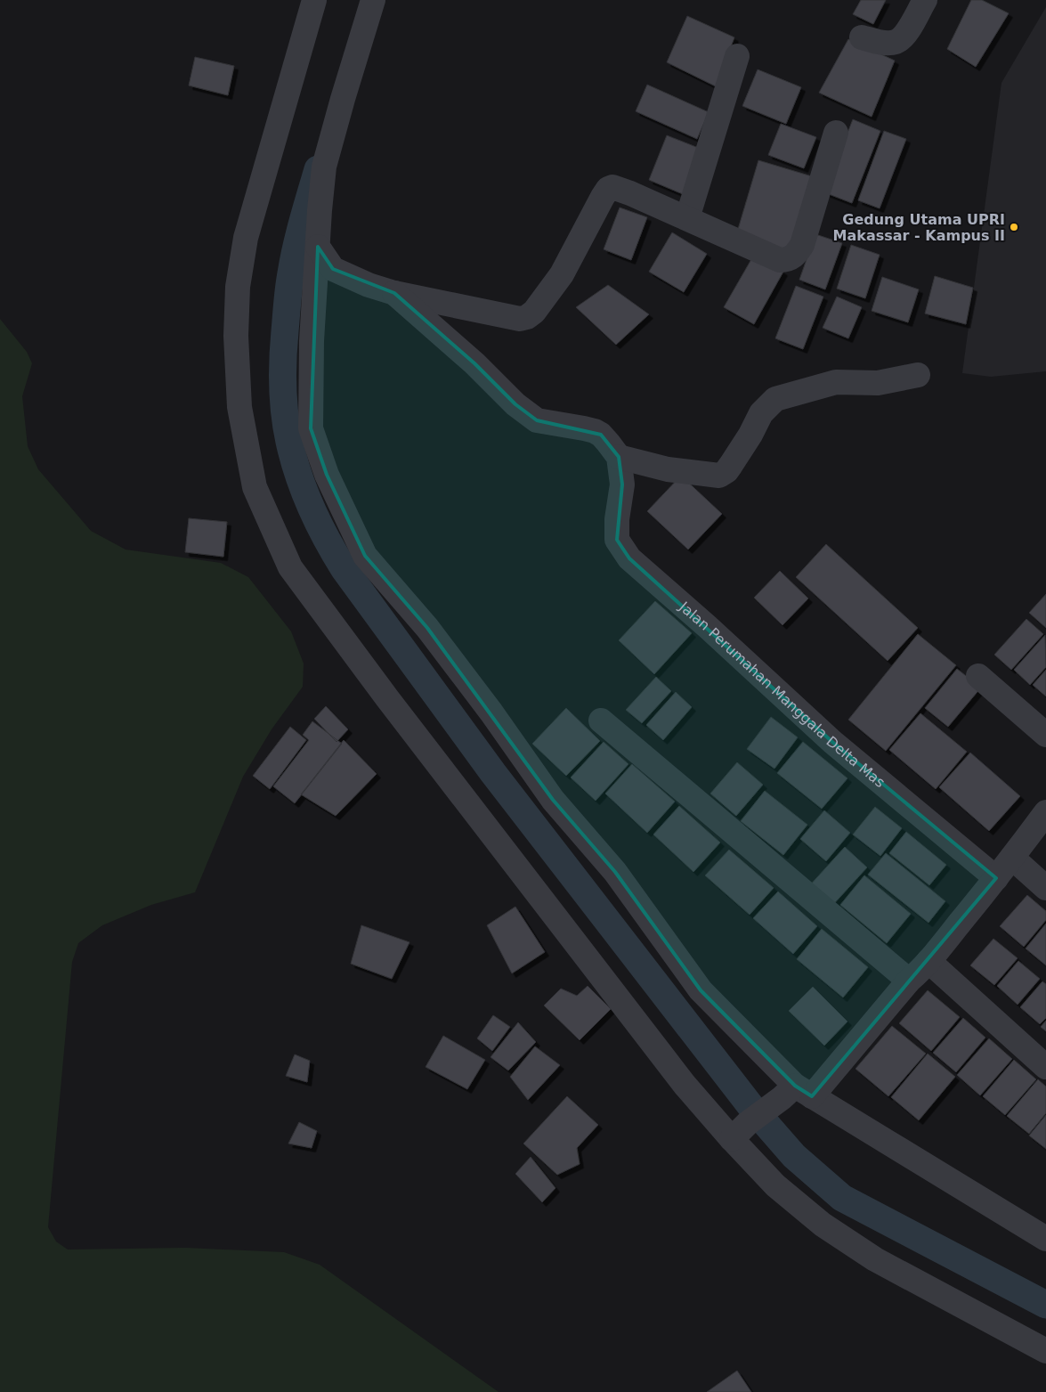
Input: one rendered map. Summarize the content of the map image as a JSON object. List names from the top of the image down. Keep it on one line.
{"streets":{"street":["Jalan Perumahan Manggala Delta Mas"]},"places":["Gedung Utama UPRI Makassar - Kampus II"]}
